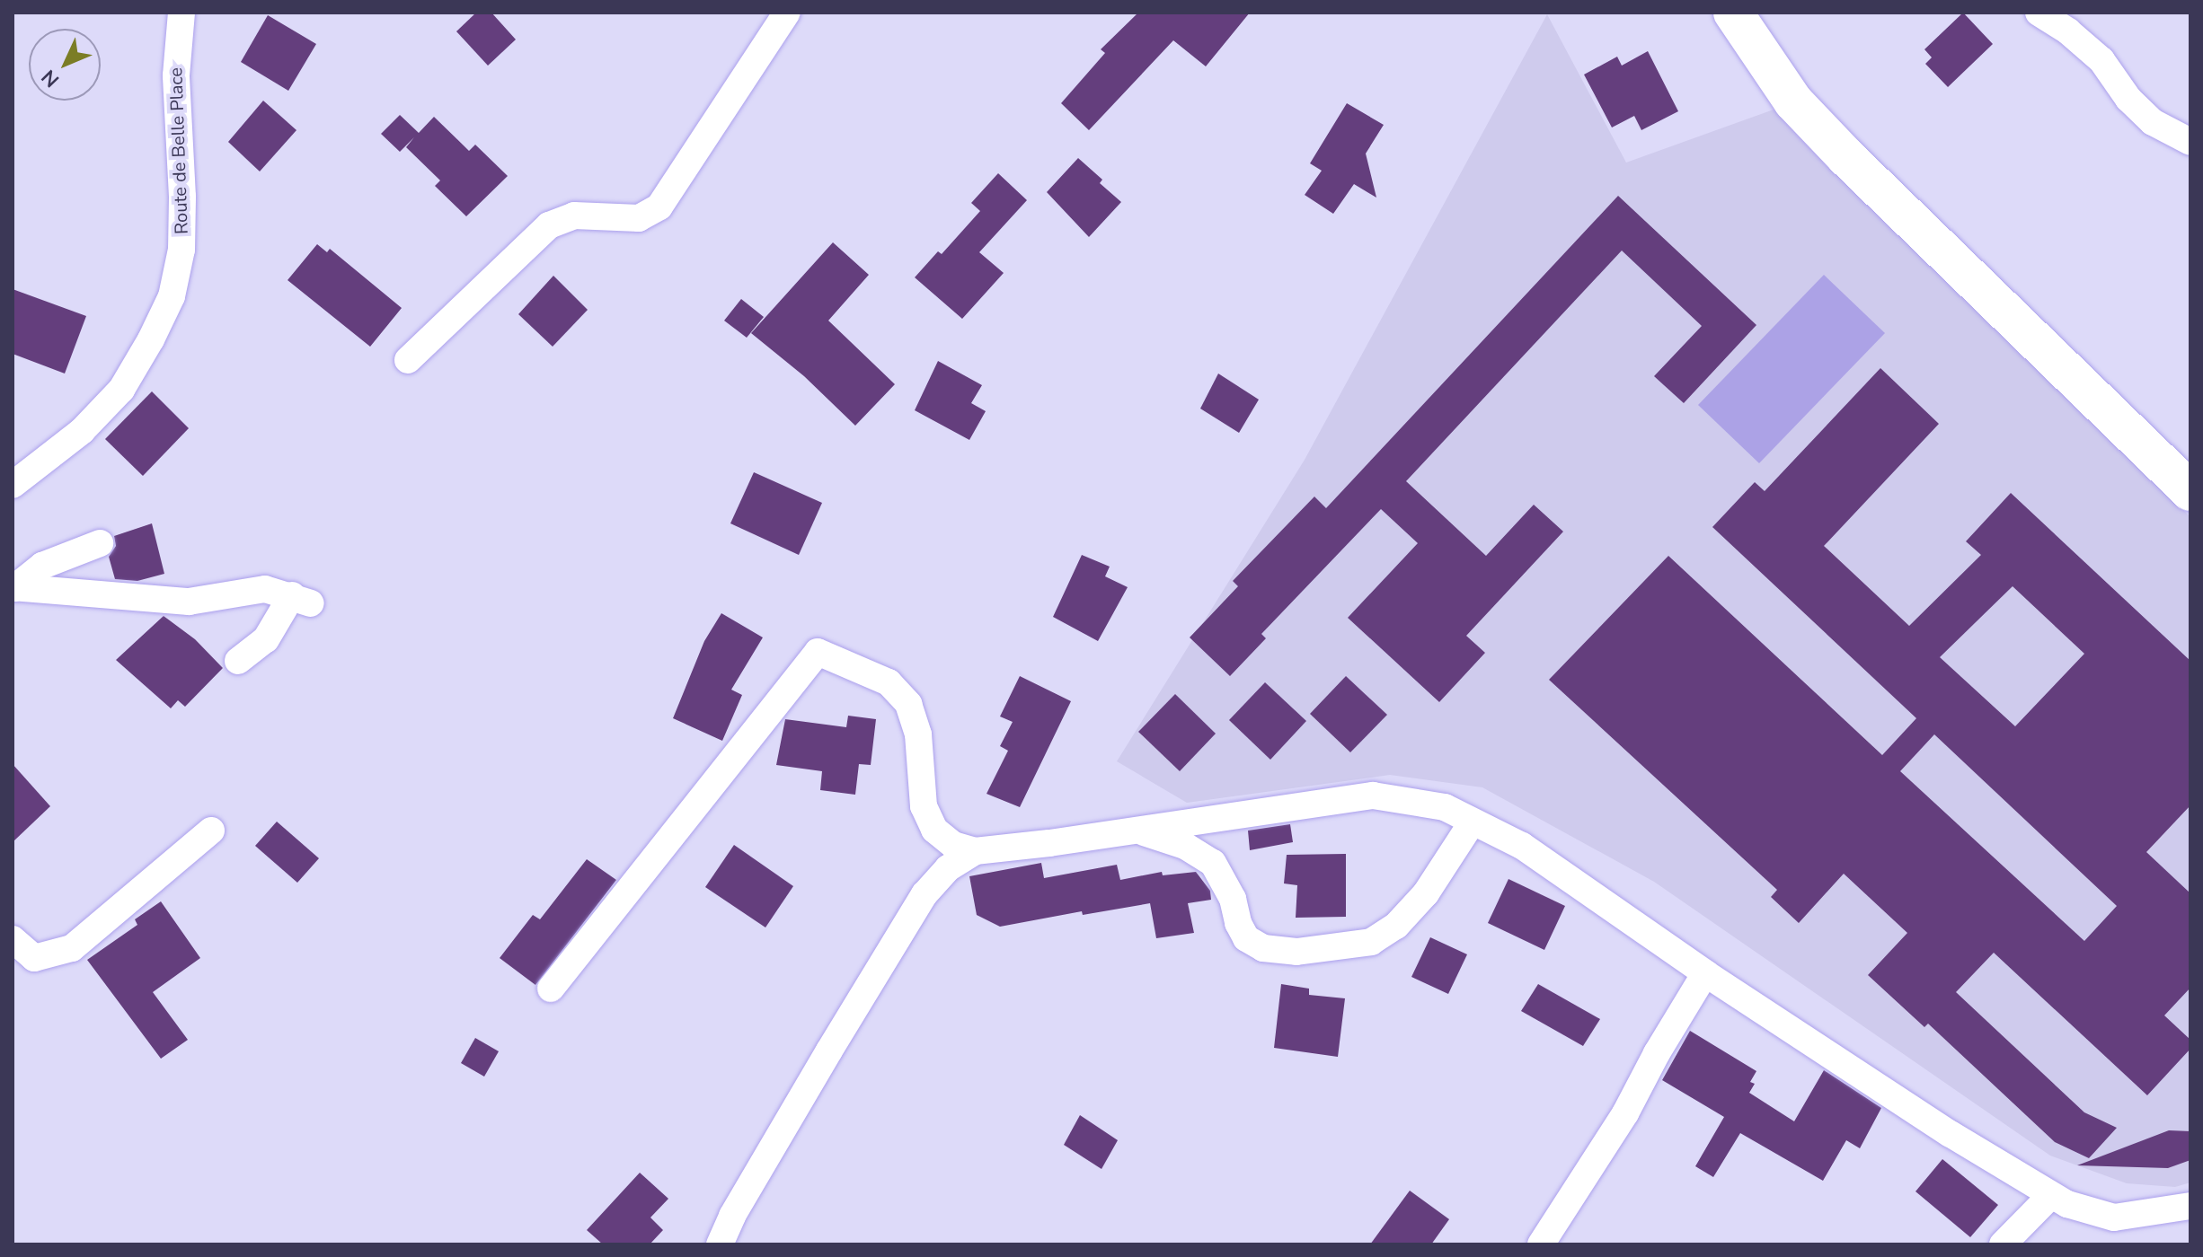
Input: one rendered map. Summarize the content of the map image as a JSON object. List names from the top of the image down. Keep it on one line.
{"streets":{"street":["Route de Belle Place"]},"north":"bottom left"}
